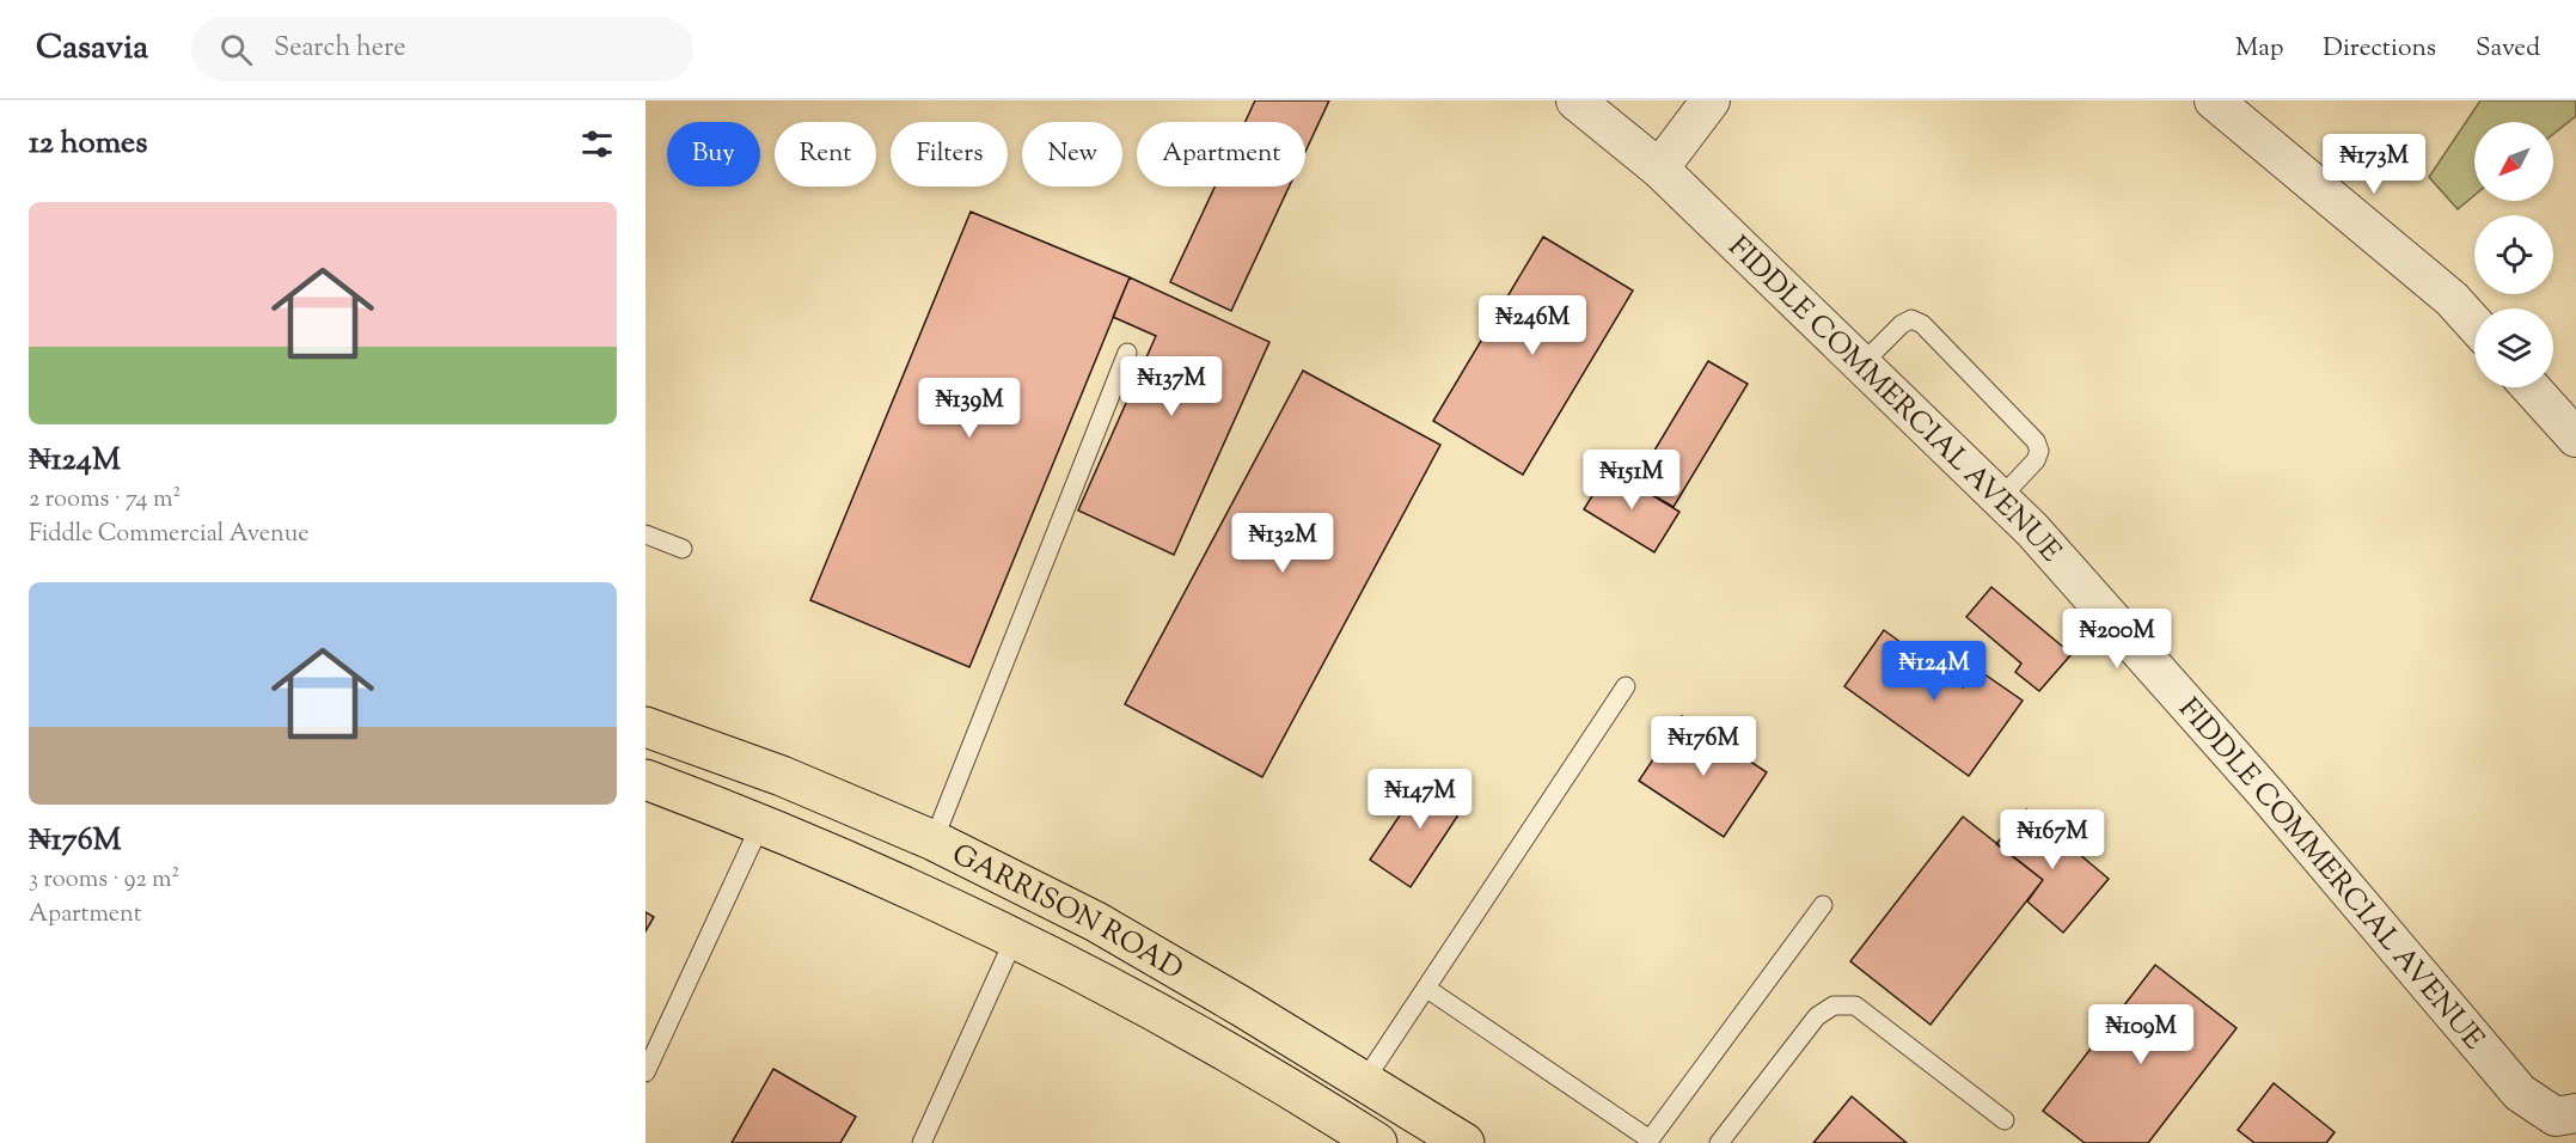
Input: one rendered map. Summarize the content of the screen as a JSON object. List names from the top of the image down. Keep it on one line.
{"streets":{"main road":["GARRISON ROAD"],"street":["FIDDLE COMMERCIAL AVENUE"]},"north":"bottom left","page":{"header":"Casavia","search":"Search here","nav":["Map","Directions","Saved"],"heading":"12 homes","chip":["Buy","Rent","Filters","New","Apartment"],"price":["₦173M","₦246M","₦137M","₦139M","₦151M","₦132M","₦200M","₦124M","₦176M","₦147M","₦167M","₦109M"],"list":[{"name":"₦124M","note":"2 rooms · 74 m² · Fiddle Commercial Avenue"},{"name":"₦176M","note":"3 rooms · 92 m² · Apartment"}]}}
